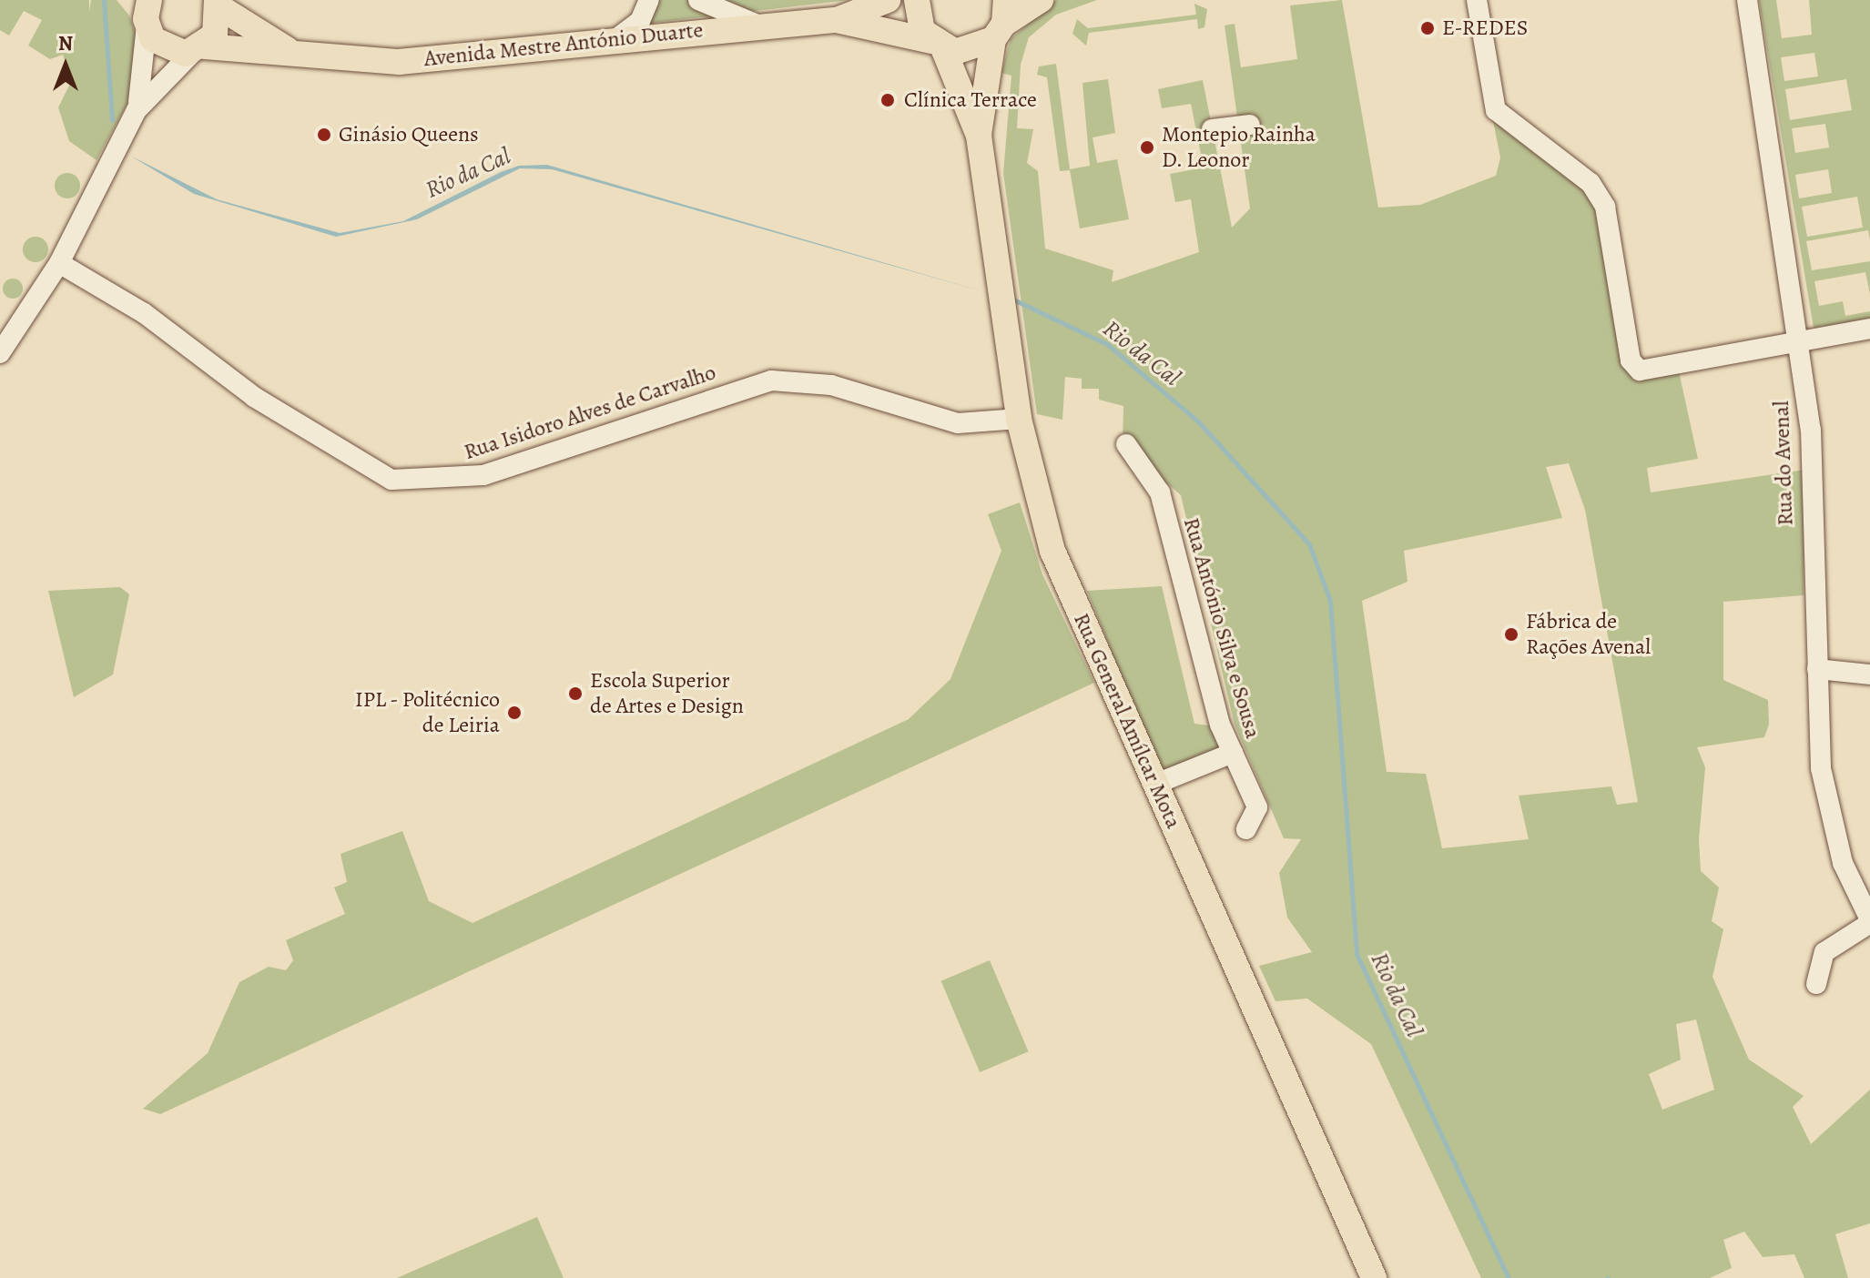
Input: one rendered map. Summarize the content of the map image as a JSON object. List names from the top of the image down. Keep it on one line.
{"streets":{"main road":["Avenida Mestre António Duarte","Rua General Amílcar Mota"],"street":["Rua Isidoro Alves de Carvalho","Rua do Avenal","Rua António Silva e Sousa"]},"crossings":[["Rua Isidoro Alves de Carvalho","Rua General Amílcar Mota"]],"water":["Rio da Cal"],"places":["E-REDES","Clínica Terrace","Ginásio Queens","Montepio Rainha D. Leonor","Fábrica de Rações Avenal","Escola Superior de Artes e Design","IPL - Politécnico de Leiria"],"north":"top"}
